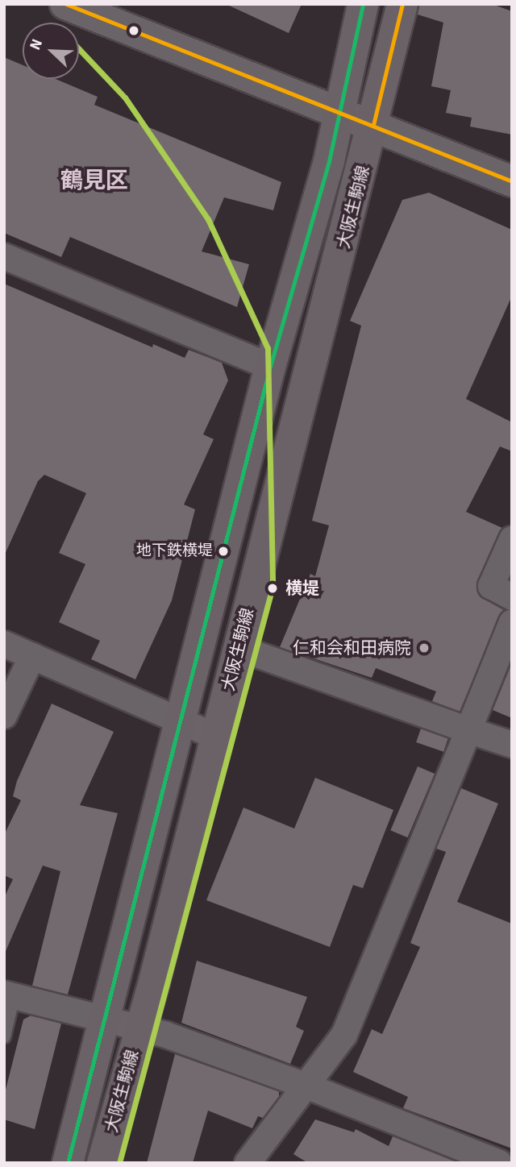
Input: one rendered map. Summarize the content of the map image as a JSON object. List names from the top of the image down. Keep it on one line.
{"streets":{"main road":["大阪生駒線"]},"districts":["鶴見区"],"places":["地下鉄横堤","横堤","仁和会和田病院"],"lines":["transit line N"],"north":"top left"}
